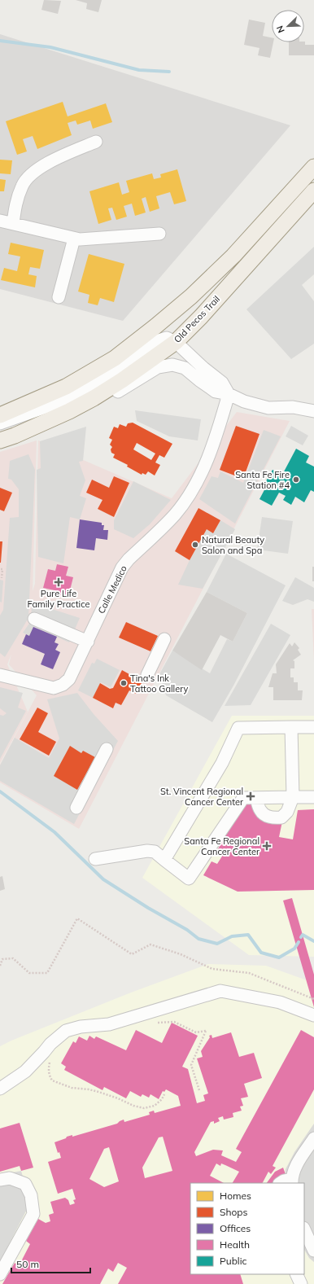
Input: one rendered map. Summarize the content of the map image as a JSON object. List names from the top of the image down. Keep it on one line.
{"streets":{"main road":["Old Pecos Trail"],"street":["Calle Medico"]},"places":{"other":["Santa Fe Fire Station #4","Natural Beauty Salon and Spa","Tina's Ink Tattoo Gallery"],"health":["Pure Life Family Practice","St. Vincent Regional Cancer Center","Santa Fe Regional Cancer Center"]},"legend":["Homes","Shops","Offices","Health","Public"],"scale_bar":"50 m","north":"bottom left"}
